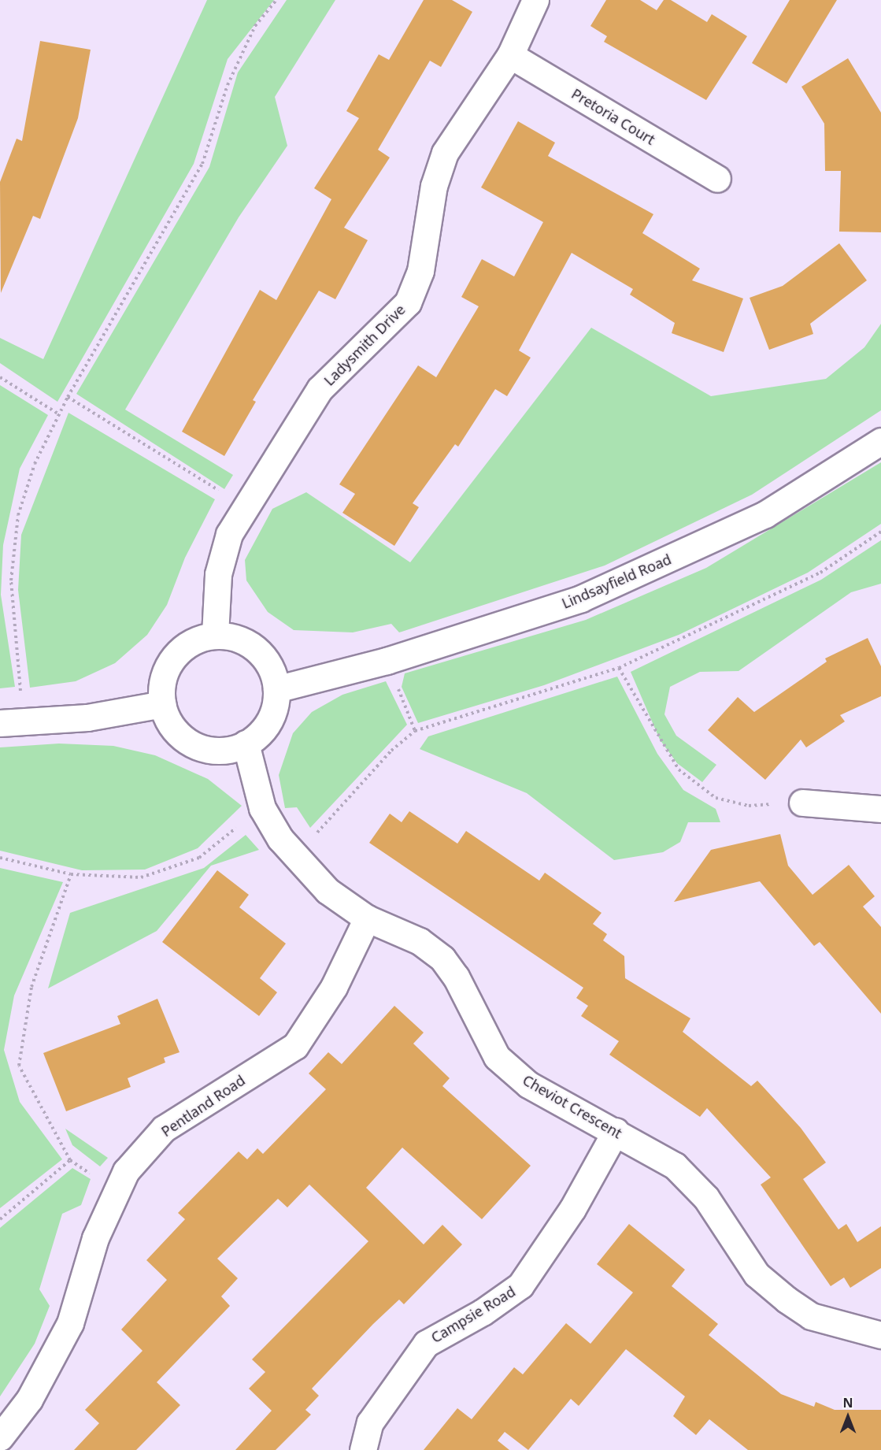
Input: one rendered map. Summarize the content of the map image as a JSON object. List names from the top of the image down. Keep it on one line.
{"streets":{"street":["Pretoria Court","Ladysmith Drive","Lindsayfield Road","Pentland Road","Cheviot Crescent","Campsie Road"]},"crossings":[["Pretoria Court","Ladysmith Drive"],["Ladysmith Drive","Lindsayfield Road"],["Ladysmith Drive","Cheviot Crescent"],["Lindsayfield Road","Cheviot Crescent"],["Pentland Road","Cheviot Crescent"],["Cheviot Crescent","Campsie Road"]],"north":"top"}
